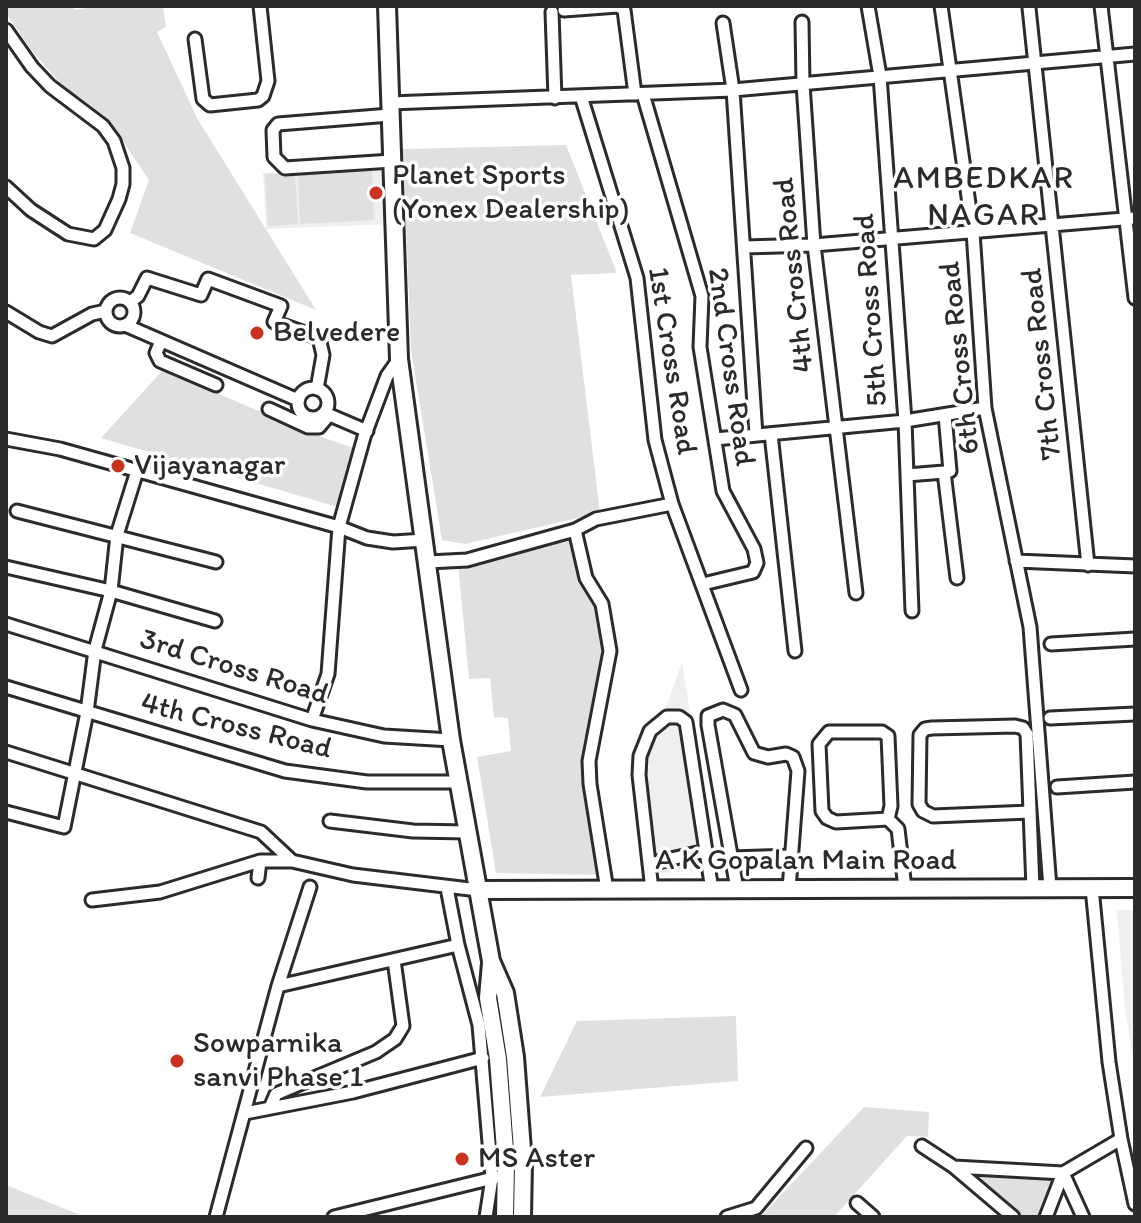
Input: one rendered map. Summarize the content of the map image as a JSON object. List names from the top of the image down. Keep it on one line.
{"streets":{"street":["4th Cross Road","5th Cross Road","6th Cross Road","1st Cross Road","7th Cross Road","2nd Cross Road","3rd Cross Road","A K Gopalan Main Road"]},"crossings":[["6th Cross Road","A K Gopalan Main Road"],["1st Cross Road","2nd Cross Road"]],"districts":["AMBEDKAR NAGAR"],"places":["Planet Sports (Yonex Dealership)","Belvedere","Vijayanagar","Sowparnika sanvi Phase 1","MS Aster"]}
